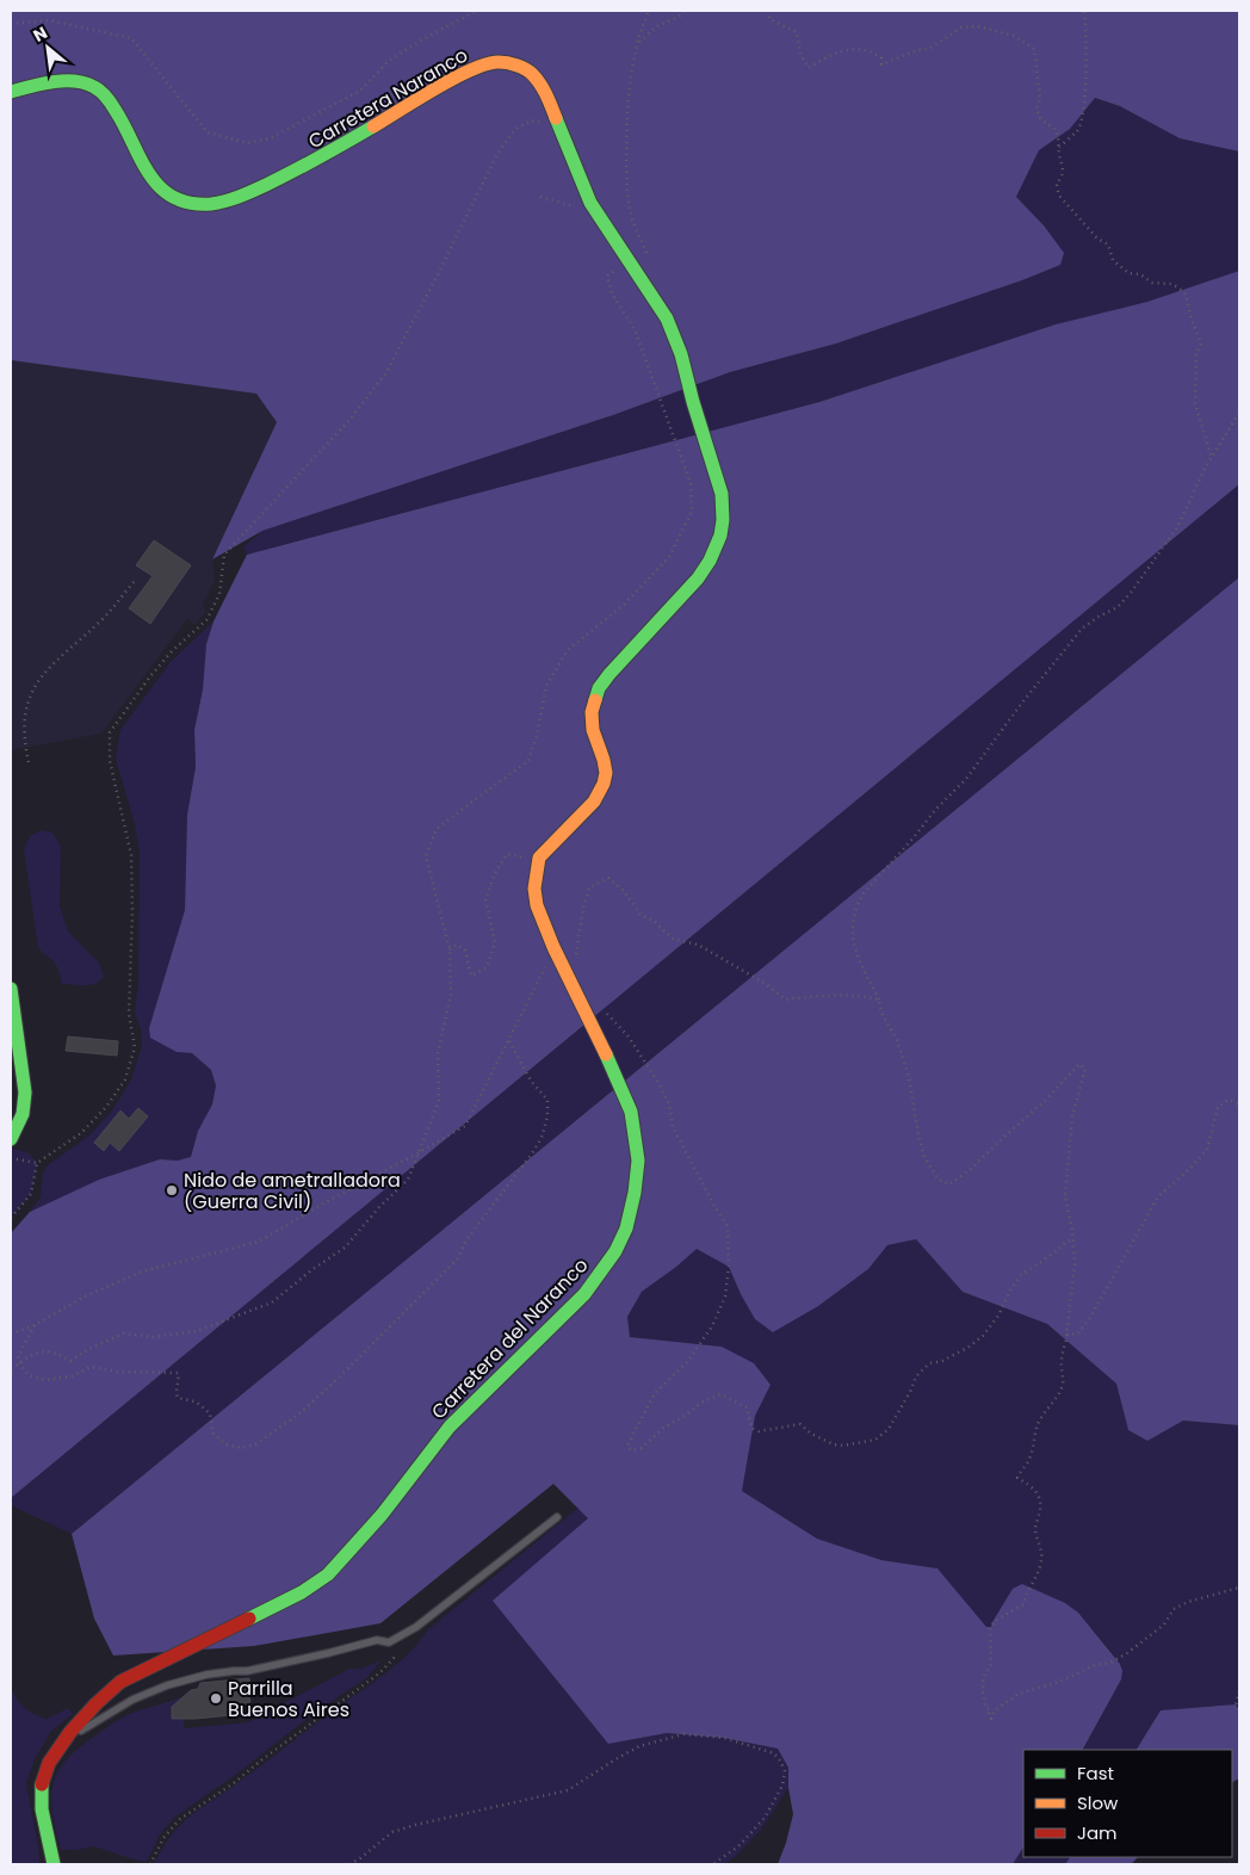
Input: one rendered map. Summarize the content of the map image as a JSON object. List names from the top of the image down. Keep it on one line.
{"streets":{"street":["Carretera Naranco","Carretera del Naranco"]},"crossings":[["Carretera Naranco","Carretera del Naranco"]],"places":["Nido de ametralladora (Guerra Civil)","Parrilla Buenos Aires"],"legend":["Fast","Slow","Jam"],"north":"top left"}
